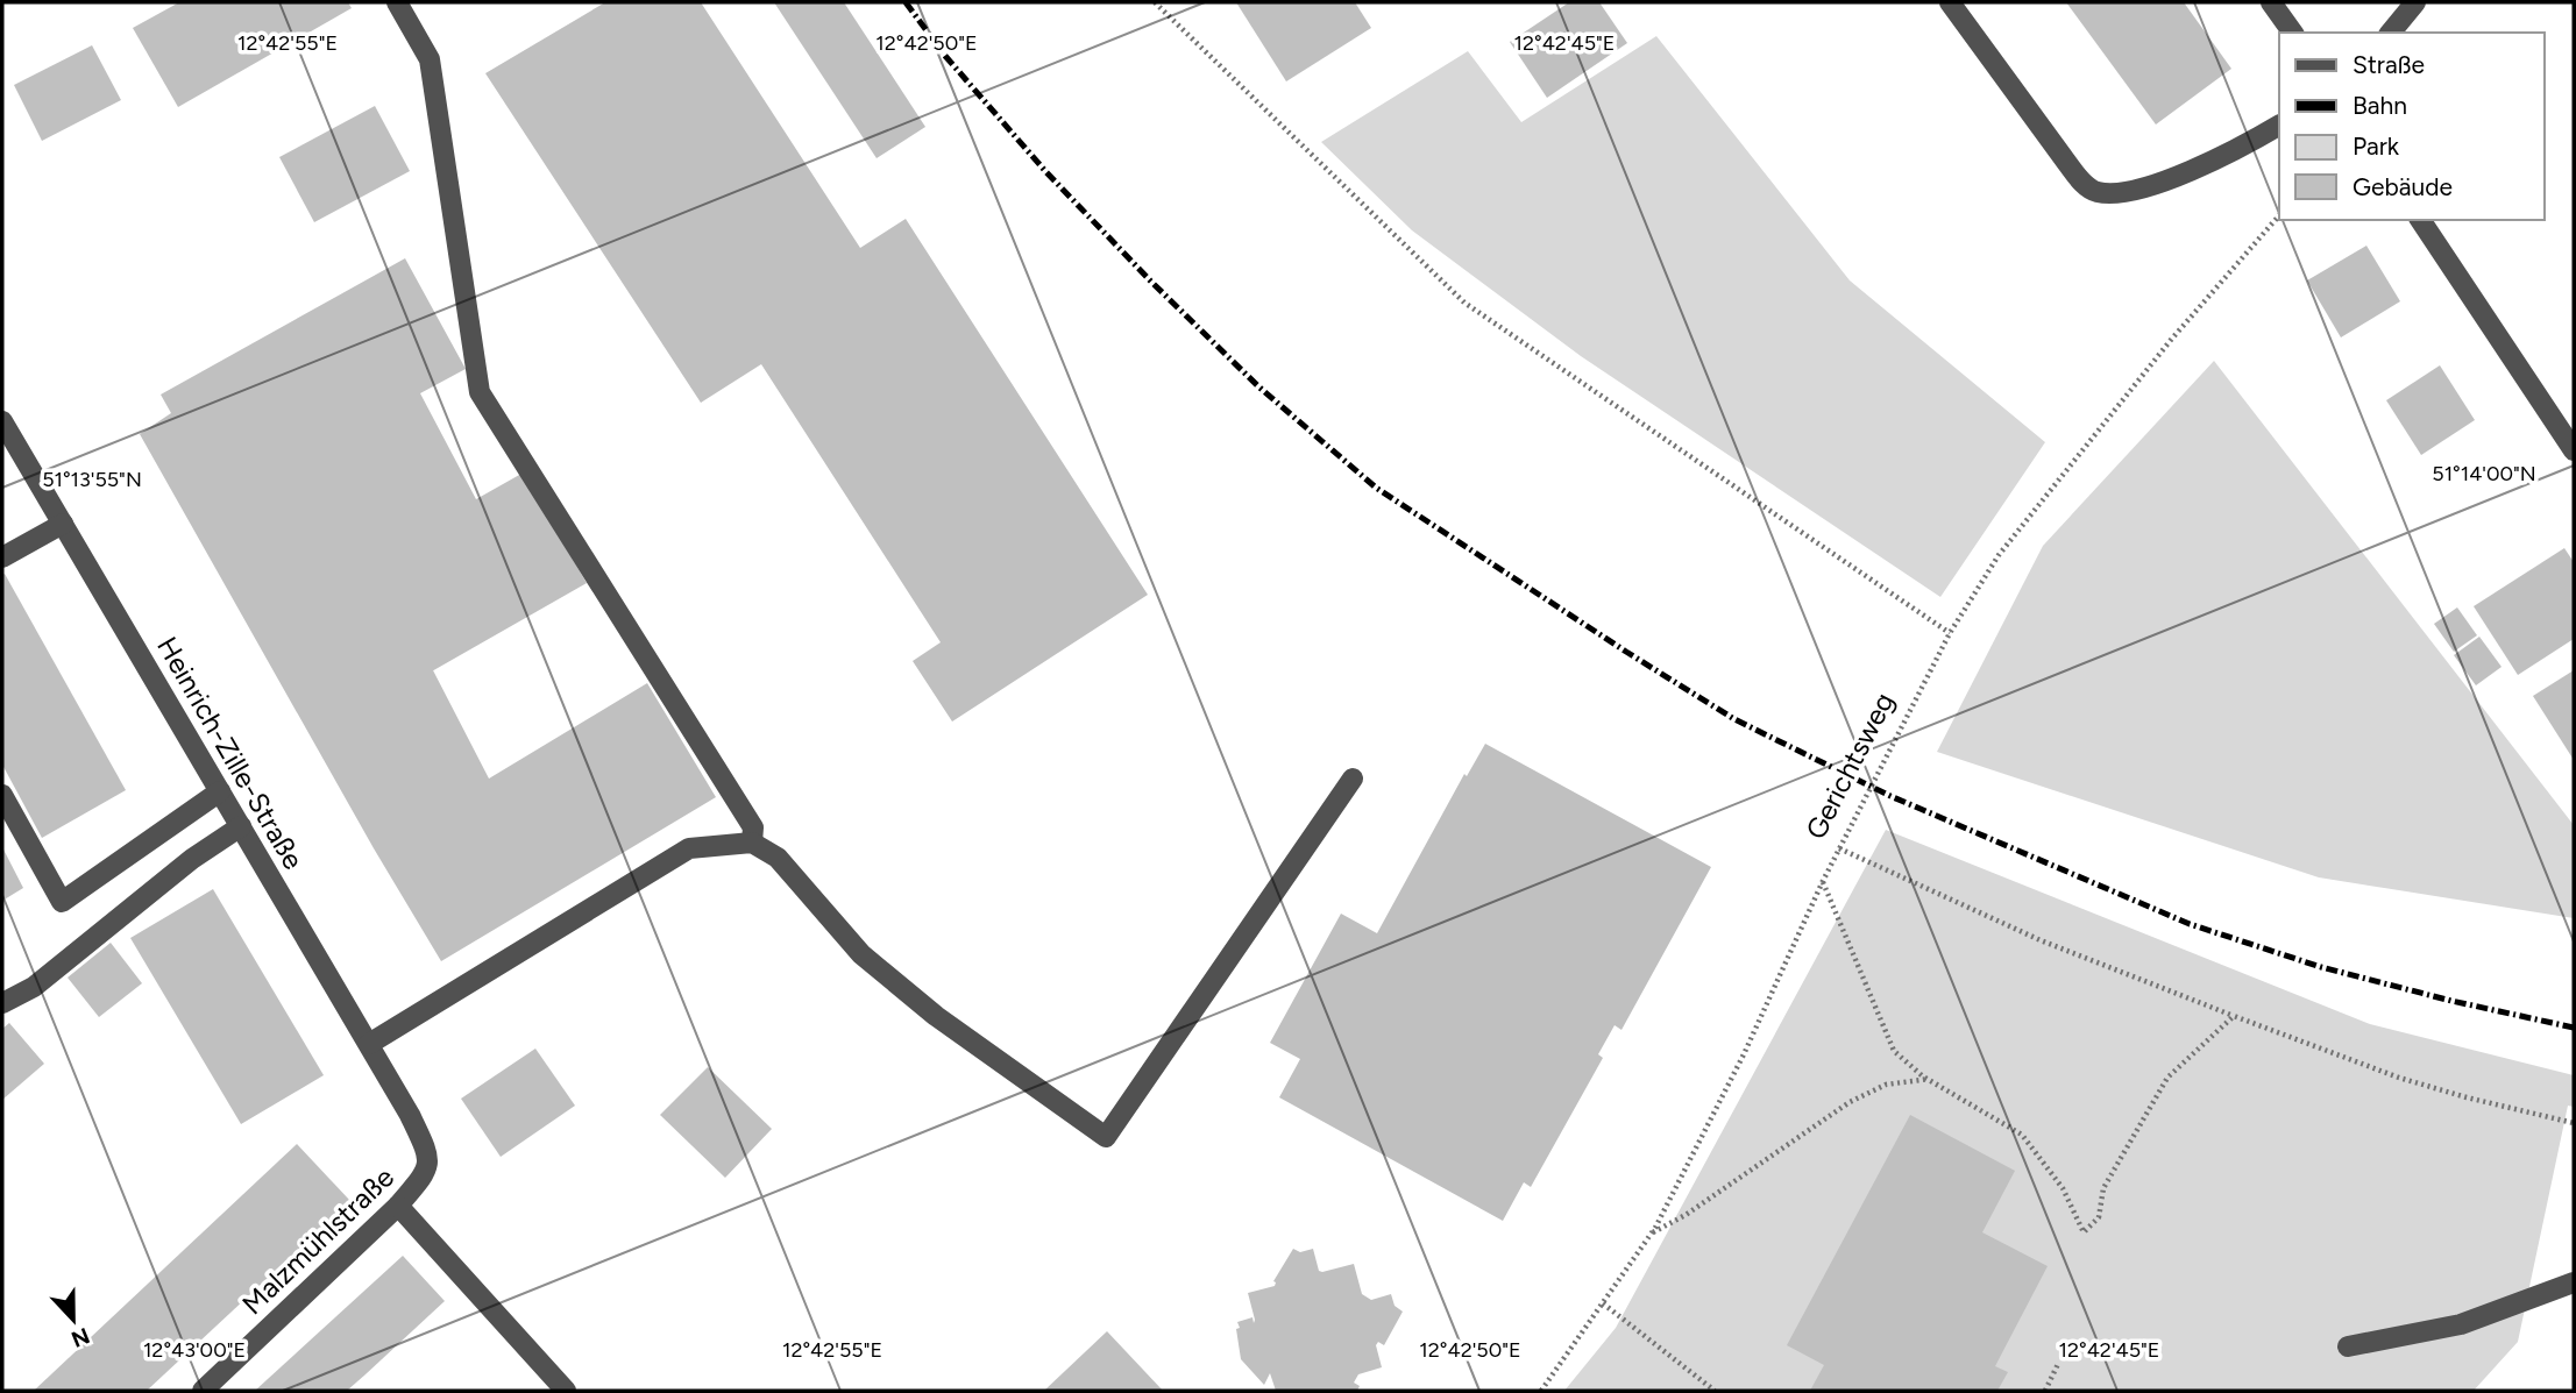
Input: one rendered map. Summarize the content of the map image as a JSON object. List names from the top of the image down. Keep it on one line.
{"streets":{"street":["Heinrich-Zille-Straße","Malzmühlstraße"],"path":["Gerichtsweg"]},"crossings":[["Heinrich-Zille-Straße","Malzmühlstraße"]],"legend":["Straße","Bahn","Park","Gebäude"],"north":"bottom","coordinates":["12°42'55\"E","12°42'50\"E","12°42'45\"E","51°14'00\"N","51°13'55\"N","12°43'00\"E"]}
